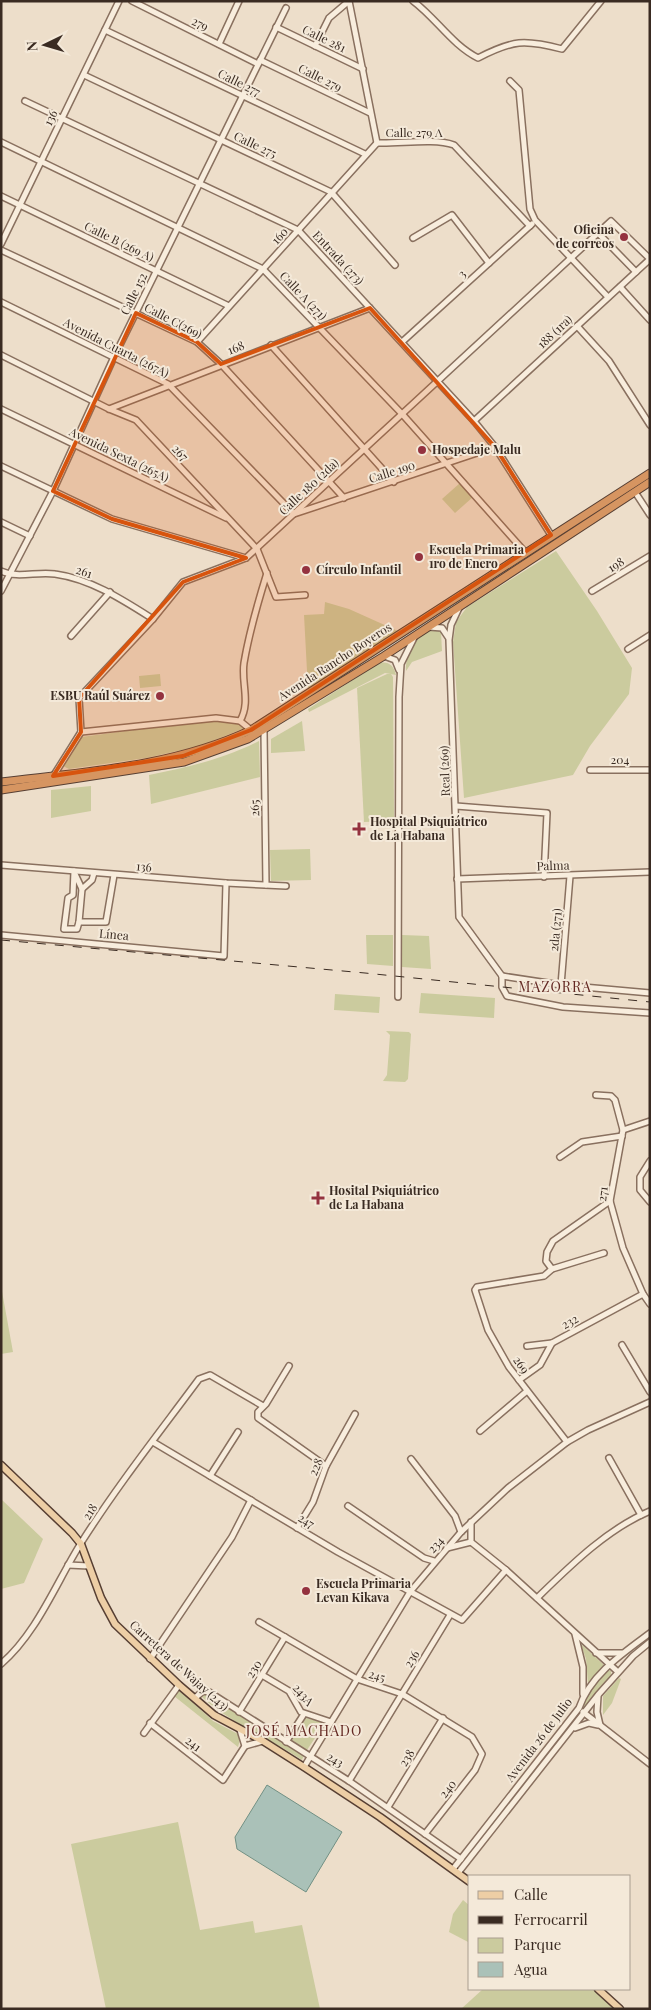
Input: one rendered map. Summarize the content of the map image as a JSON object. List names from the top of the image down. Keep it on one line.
{"streets":{"highway":["Avenida Rancho Boyeros"],"main road":["Carretera de Wajay (243)"],"street":["279","Calle 281","Calle 279","Calle 277","136","Calle 279 A","Calle 275","160","Calle B (269 A)","Entrada (273)","3","Calle 152","Calle A (271)","Calle C(269)","188 (1ra)","Avenida Cuarta (267A)","168","267","Avenida Sexta (265A)","Calle 190","Calle 180 (2da)","198","261","204","Real (269)","265","Palma","2da (271)","Línea","271","232","269","228","218","247","234","236","230","245","243A","Avenida 26 de Julio","241","238","243","240"]},"crossings":[["279","Calle 279"],["279","Calle 152"],["Calle 281","Calle 279 A"],["Calle 281","Calle 152"],["Calle 279","Calle 279 A"],["Calle 279","Calle 152"],["Calle 277","136"],["Calle 277","160"],["Calle 277","Calle 152"],["136","Calle 275"],["136","Calle B (269 A)"],["136","Entrada (273)"],["136","Calle A (271)"],["136","265"],["136","Línea"],["Calle 279 A","160"],["Calle 279 A","3"],["Calle 275","160"],["Calle 275","Calle 152"],["160","Calle B (269 A)"],["160","Entrada (273)"],["160","Calle A (271)"],["160","Calle C(269)"],["Calle B (269 A)","Calle 152"],["Entrada (273)","3"],["Entrada (273)","Calle 152"],["Entrada (273)","188 (1ra)"],["Entrada (273)","168"],["Entrada (273)","Calle 190"],["Entrada (273)","Calle 180 (2da)"],["Entrada (273)","Avenida Rancho Boyeros"],["Calle 152","Calle A (271)"],["Calle 152","Calle C(269)"],["Calle 152","Avenida Cuarta (267A)"],["Calle 152","267"],["Calle 152","Avenida Sexta (265A)"],["Calle 152","261"],["Calle A (271)","168"],["Calle A (271)","Calle 190"],["Calle A (271)","Calle 180 (2da)"],["Calle A (271)","Avenida Rancho Boyeros"],["Calle C(269)","168"],["Calle C(269)","Calle 190"],["Calle C(269)","Calle 180 (2da)"],["188 (1ra)","Calle 180 (2da)"],["Avenida Cuarta (267A)","168"],["Avenida Cuarta (267A)","Calle 190"],["Avenida Cuarta (267A)","Calle 180 (2da)"],["168","267"],["267","Avenida Sexta (265A)"],["267","Calle 180 (2da)"],["Calle 190","Calle 180 (2da)"],["Calle 180 (2da)","261"],["Avenida Rancho Boyeros","Real (269)"],["Avenida Rancho Boyeros","265"],["Real (269)","Palma"],["Palma","2da (271)"],["271","232"],["232","269"],["269","234"],["228","247"],["218","247"],["218","Carretera de Wajay (243)"],["247","234"],["247","236"],["234","Carretera de Wajay (243)"],["234","245"],["234","243A"],["234","243"],["236","245"],["236","243"],["Carretera de Wajay (243)","Avenida 26 de Julio"],["Carretera de Wajay (243)","243"],["230","245"],["230","243A"],["230","243"],["245","238"],["245","240"],["Avenida 26 de Julio","243"],["238","243"],["243","240"]],"districts":["MAZORRA","JOSÉ MACHADO"],"places":{"other":["Oficina de correos","Hospedaje Malu","Escuela Primaria 1ro de Enero","Círculo Infantil","ESBU Raúl Suárez","Escuela Primaria Levan Kikava"],"health":["Hospital Psiquiátrico de La Habana","Hosital Psiquiátrico de La Habana"]},"legend":["Calle","Ferrocarril","Parque","Agua"],"north":"left"}
